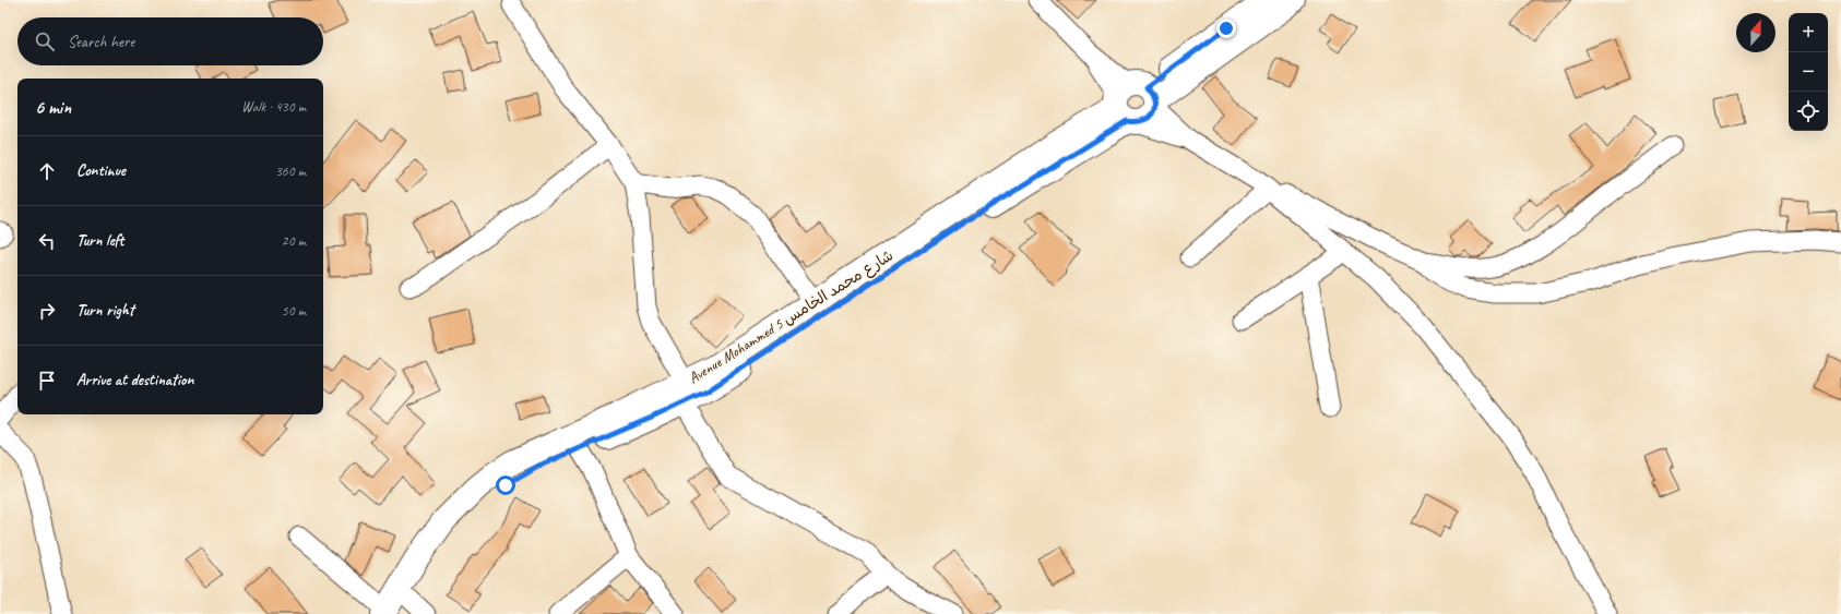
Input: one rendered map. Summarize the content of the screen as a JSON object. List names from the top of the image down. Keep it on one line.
{"streets":{"main road":["Avenue Mohammed 5 شارع محمد الخامس"]},"north":"top","page":{"map_buttons":["+","−"],"search":"Search here","heading":["6 min","Walk · 430 m"],"list":[["Continue","360 m"],["Turn left","20 m"],["Turn right","50 m"],"Arrive at destination"]}}
